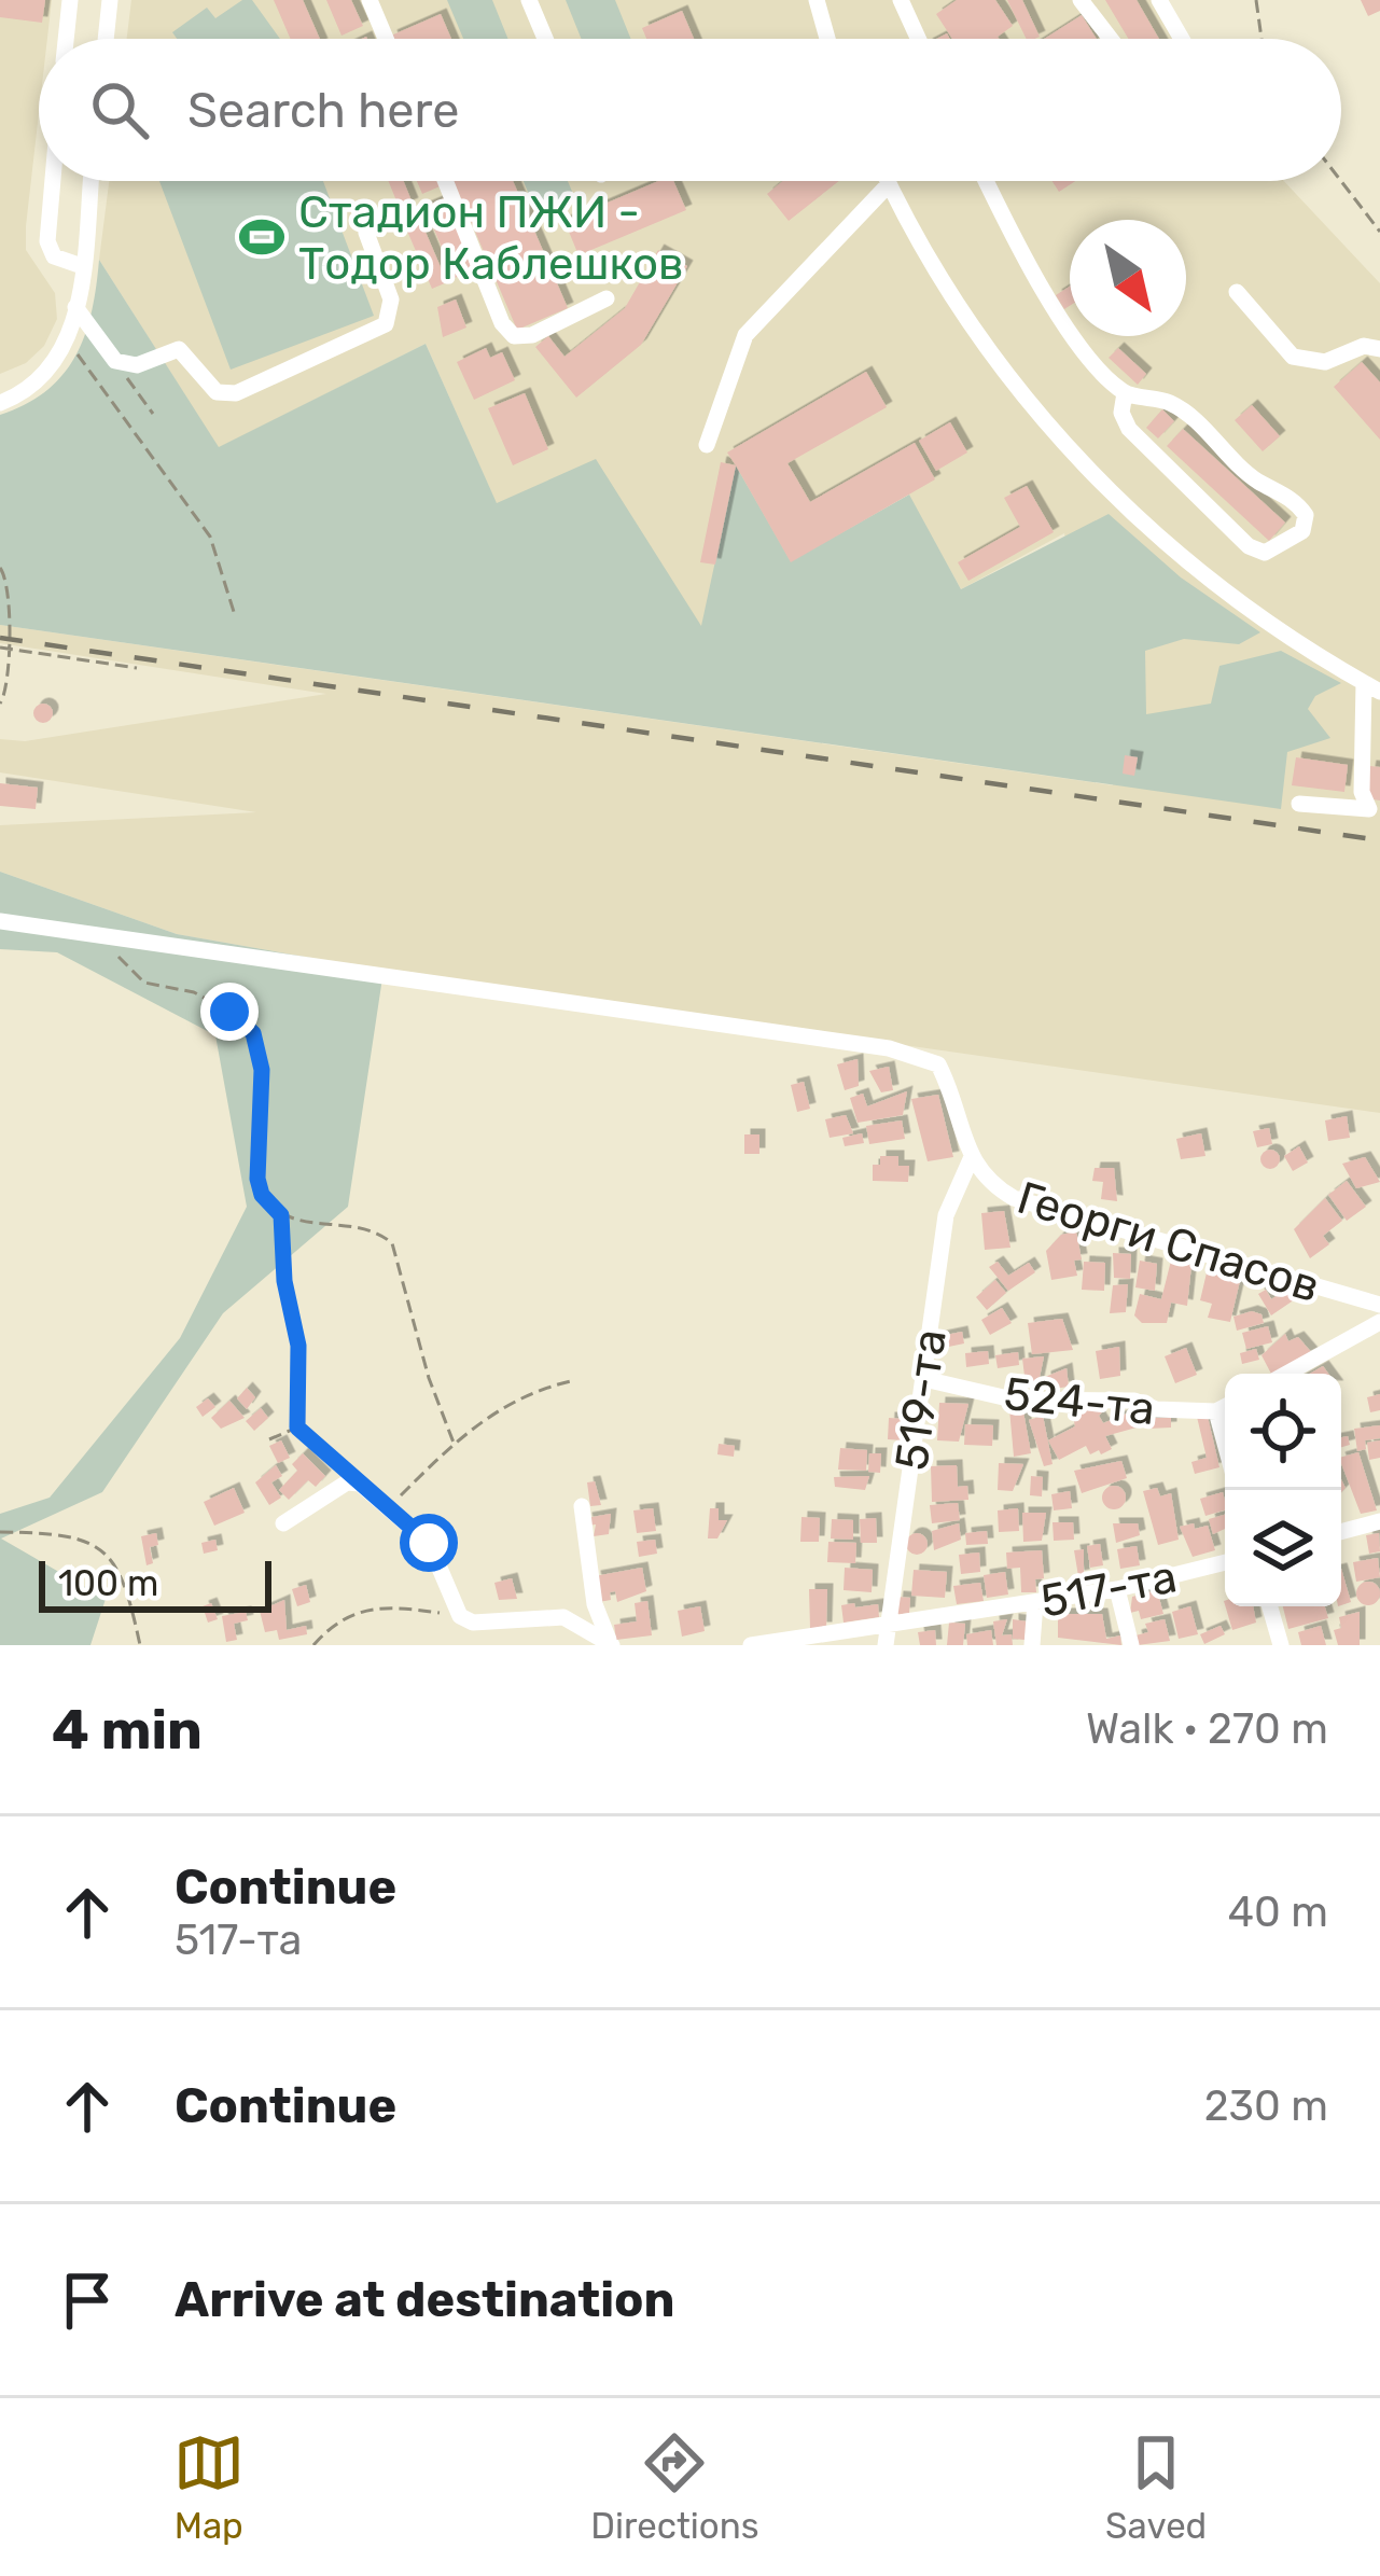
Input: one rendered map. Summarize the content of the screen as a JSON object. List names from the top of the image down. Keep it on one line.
{"streets":{"street":["Георги Спасов","519-та","524-та","517-та"]},"crossings":[["Георги Спасов","519-та"],["519-та","524-та"],["519-та","517-та"]],"places":{"sports":["Стадион ПЖИ - Тодор Каблешков"]},"scale_bar":"100 m","north":"bottom right","page":{"search":"Search here","scale":"100 m","heading":["4 min","Walk · 270 m"],"list":[["Continue","517-та","40 m"],["Continue","230 m"],"Arrive at destination"],"nav":["Map","Directions","Saved"]}}
